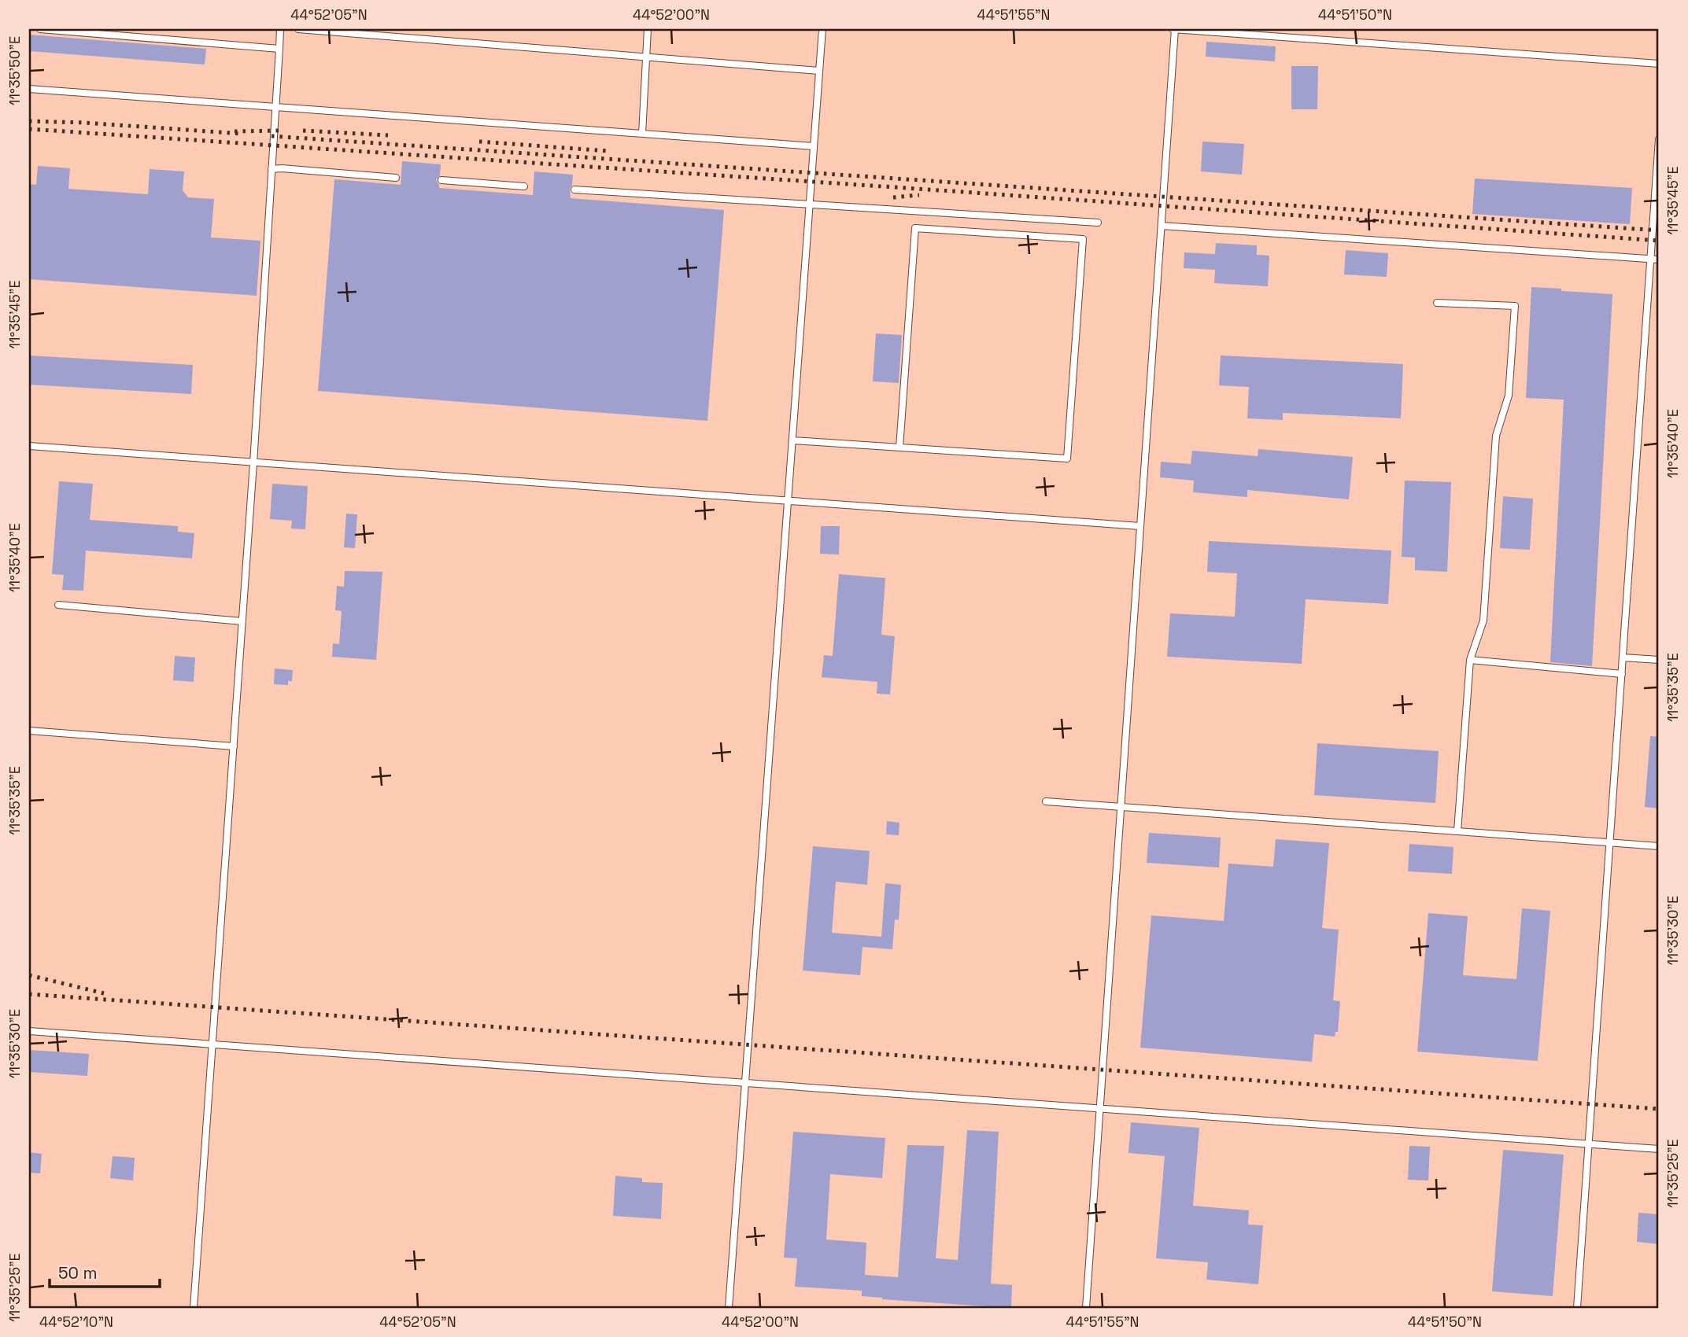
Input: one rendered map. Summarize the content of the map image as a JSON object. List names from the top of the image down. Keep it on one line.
{"scale_bar":"50 m","coordinates":["44°52'05\"N","44°52'00\"N","44°51'55\"N","44°51'50\"N","11°35'50\"E","11°35'45\"E","11°35'40\"E","11°35'35\"E","11°35'30\"E","11°35'25\"E","44°52'10\"N"]}
